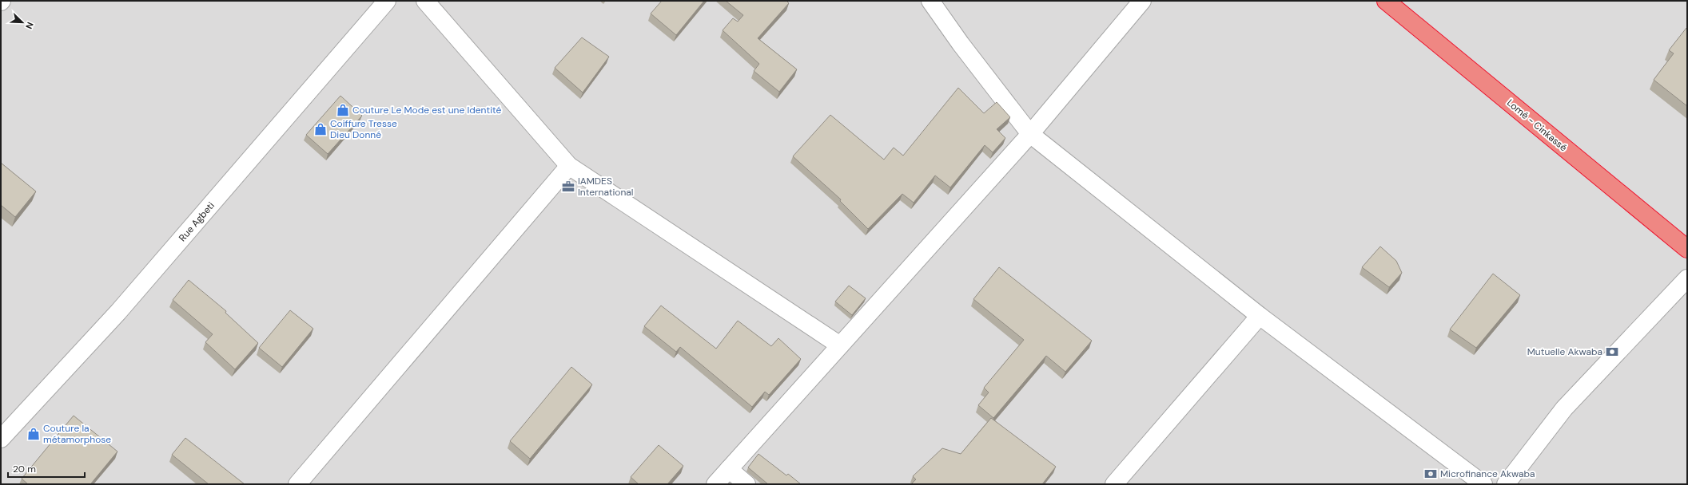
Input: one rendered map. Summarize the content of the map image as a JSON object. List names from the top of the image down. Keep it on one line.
{"streets":{"highway":["Lomé - Cinkassé"],"street":["Rue Agbeti"]},"places":{"shop":["Couture Le Mode est une Identité","Coiffure Tresse Dieu Donné","Couture la métamorphose"],"office":["IAMDES International"],"bank":["Mutuelle Akwaba","Microfinance Akwaba"]},"scale_bar":"20 m","north":"bottom right"}
